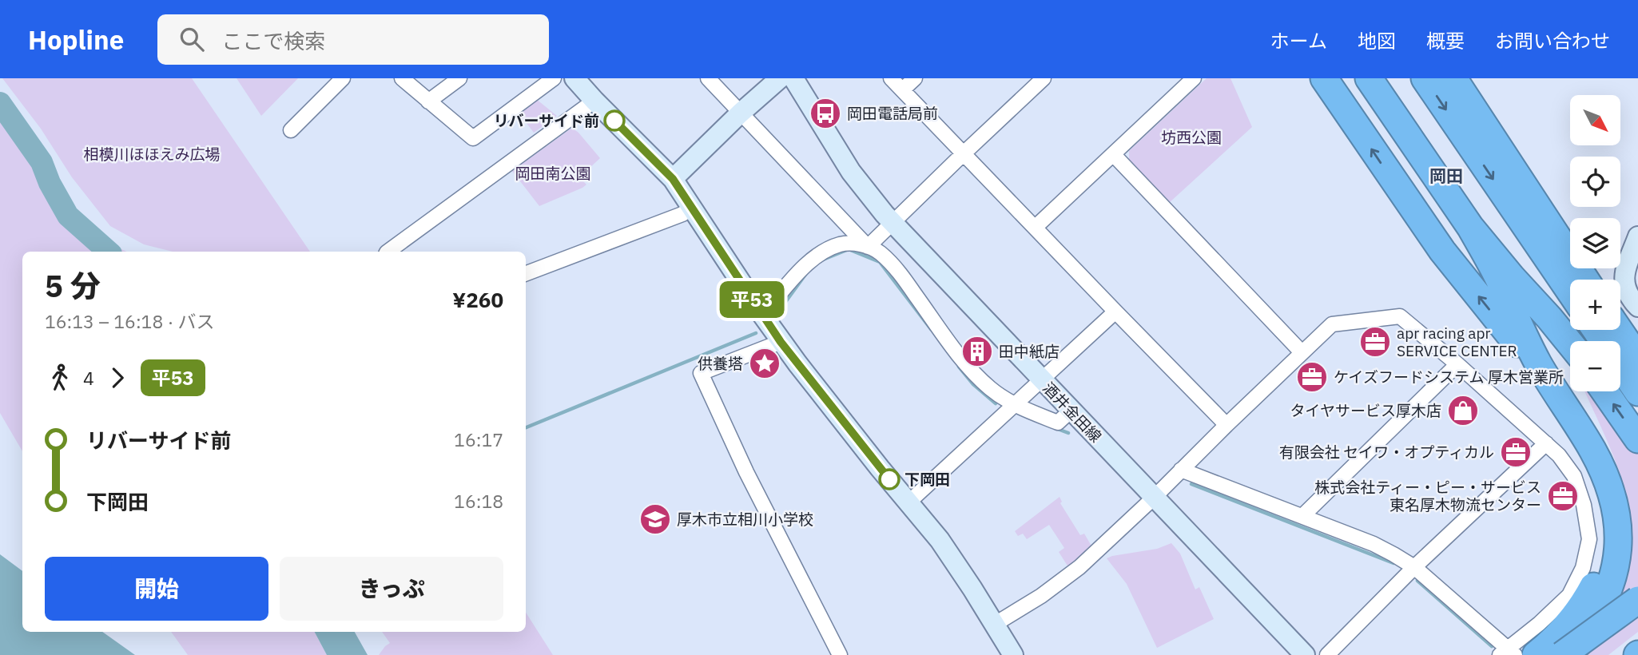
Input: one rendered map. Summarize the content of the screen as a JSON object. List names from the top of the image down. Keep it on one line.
{"streets":{"street":["酒井金田線"]},"districts":["岡田"],"parks":["坊西公園","相模川ほほえみ広場","岡田南公園"],"places":{"bus stop":["岡田電話局前"],"other":["リバーサイド前","下岡田"],"office":["apr racing apr SERVICE CENTER","ケイズフードシステム 厚木営業所","有限会社 セイワ・オプティカル","株式会社ティー・ピー・サービス 東名厚木物流センター"],"building":["田中紙店"],"place":["供養塔"],"shop":["タイヤサービス厚木店"],"school or university":["厚木市立相川小学校"]},"lines":["bus line 平53"],"north":"bottom right","page":{"header":"Hopline","search":"ここで検索","nav":["ホーム","地図","概要","お問い合わせ"],"on_map":"平53","map_buttons":["+","−"],"heading":["5 分","16:13 – 16:18 · バス","¥260"],"legs":["4","平53"],"list":[{"name":"リバーサイド前","value":"16:17"},{"name":"下岡田","value":"16:18"}],"buttons":["開始","きっぷ"]}}
